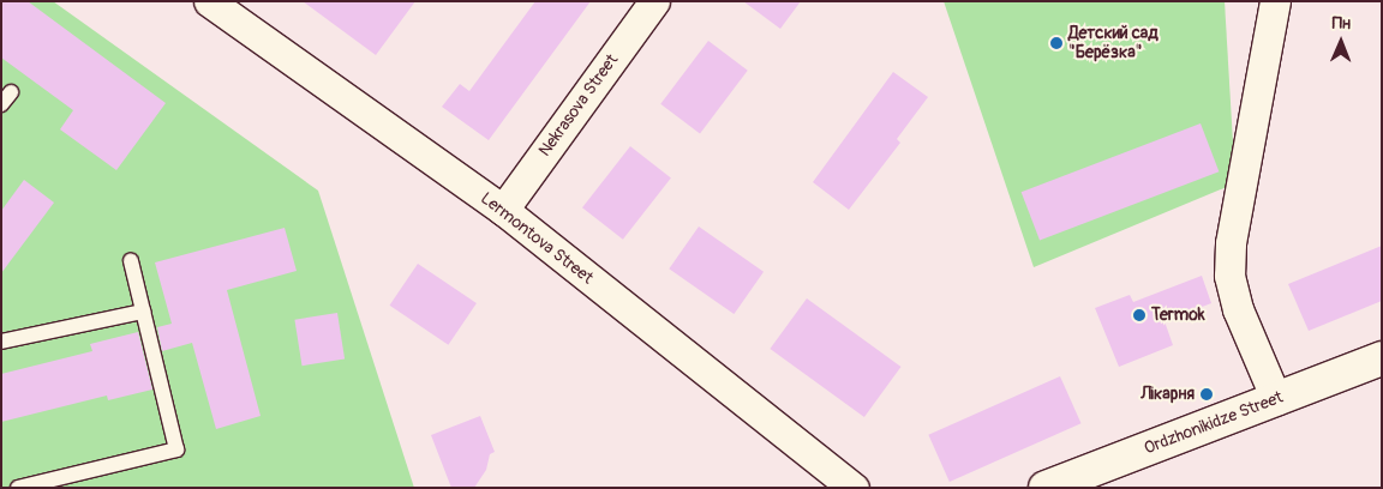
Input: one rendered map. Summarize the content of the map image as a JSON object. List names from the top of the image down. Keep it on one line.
{"streets":{"main road":["Ordzhonikidze Street"],"street":["Nekrasova Street","Lermontova Street"]},"crossings":[["Nekrasova Street","Lermontova Street"]],"places":["Детский сад \"Берёзка\"","Termok","Лікарня"],"north":"top"}
